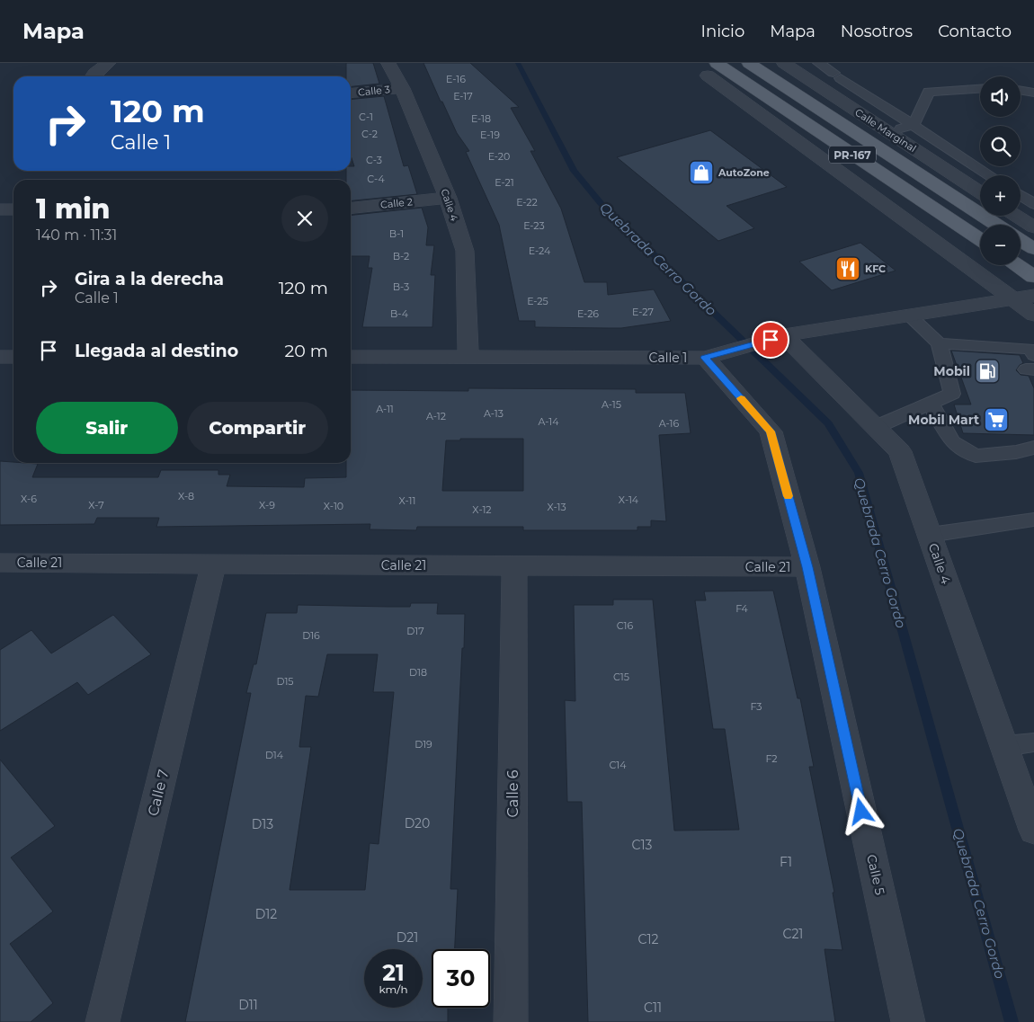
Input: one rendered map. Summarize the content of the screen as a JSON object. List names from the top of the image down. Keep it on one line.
{"streets":{"main road":["PR-167"],"street":["Calle 3","Calle Marginal","Calle 2","Calle 4","Calle 1","Calle 21","Calle 7","Calle 6","Calle 5"]},"crossings":[["Calle 3","Calle 4"],["Calle 2","Calle 4"],["Calle 4","Calle 1"],["Calle 1","Calle 5"],["Calle 21","Calle 7"],["Calle 21","Calle 6"],["Calle 21","Calle 5"]],"water":["Quebrada Cerro Gordo"],"places":{"shop":["AutoZone"],"restaurant":["KFC"],"fuel station":["Mobil"],"supermarket":["Mobil Mart"]},"house_numbers":["E-16","E-17","C-1","E-18","C-2","E-19","E-20","C-3","C-4","E-21","E-22","E-23","B-1","E-24","B-2","B-3","E-25","E-27","B-4","E-26","A-15","A-11","A-13","A-12","A-14","A-16","X-8","X-6","X-14","X-11","X-7","X-9","X-10","X-13","X-12","F4","C16","D17","D16","D18","C15","D15","F3","D19","D14","F2","C14","D20","D13","C13","F1","D12","C21","D21","C12","D11","C11"],"page":{"header":"Mapa","nav":["Inicio","Mapa","Nosotros","Contacto"],"map_buttons":["+","−"],"turn":["120 m","Calle 1"],"heading":["1 min","140 m · 11:31"],"list":[{"name":"Gira a la derecha","note":"Calle 1","value":"120 m"},{"name":"Llegada al destino","value":"20 m"}],"buttons":["Salir","Compartir"],"speed":"21 km/h","limit":"30"}}
